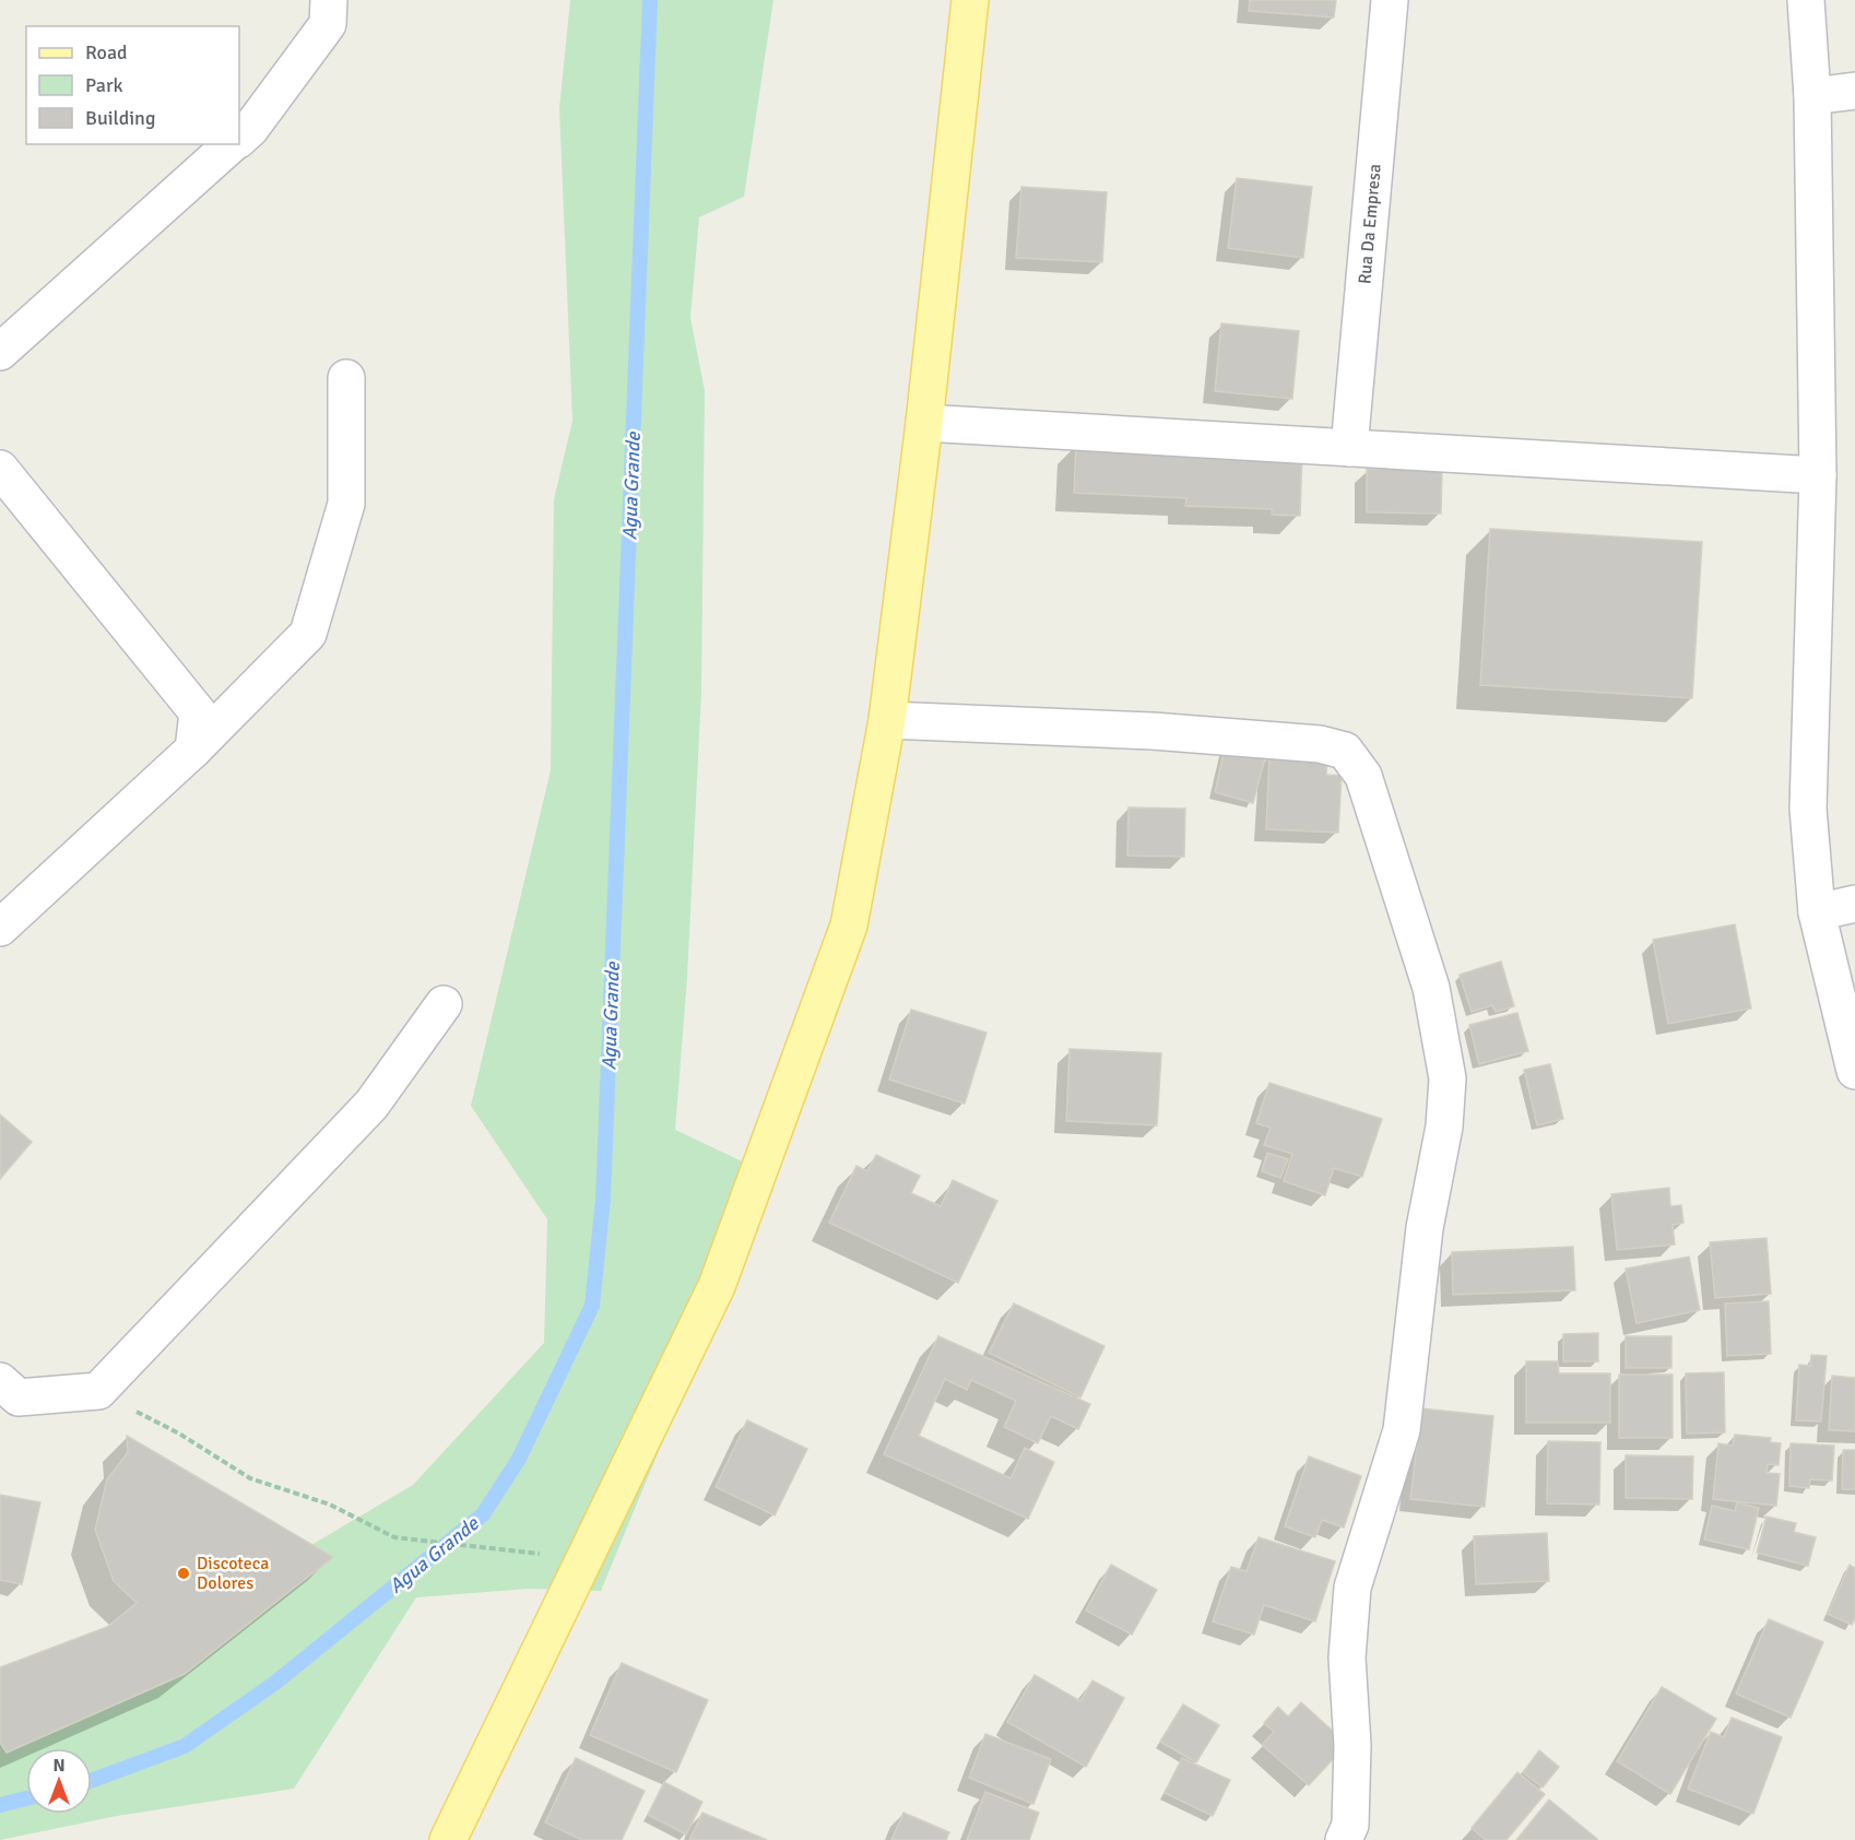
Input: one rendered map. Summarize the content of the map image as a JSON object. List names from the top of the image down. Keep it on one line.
{"streets":{"street":["Rua Da Empresa"]},"water":["Agua Grande"],"places":["Discoteca Dolores"],"legend":["Road","Park","Building"],"north":"top"}
